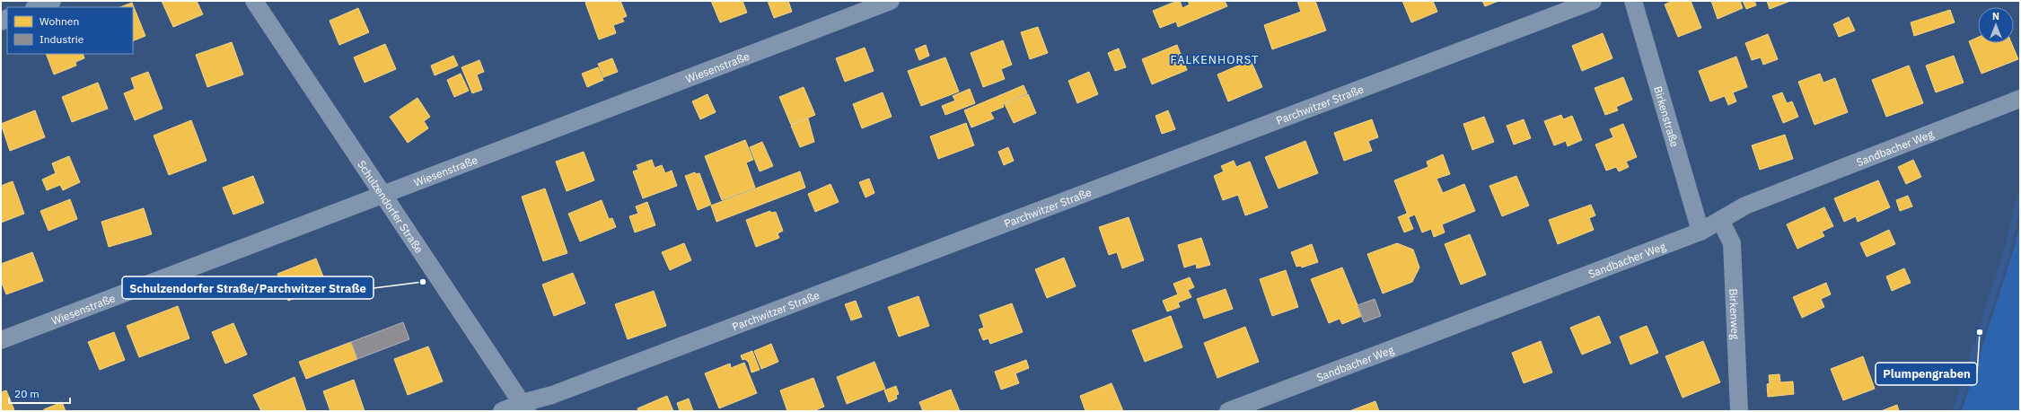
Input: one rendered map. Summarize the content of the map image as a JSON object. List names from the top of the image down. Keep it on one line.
{"streets":{"street":["Wiesenstraße","Parchwitzer Straße","Birkenstraße","Sandbacher Weg","Schulzendorfer Straße","Birkenweg"]},"crossings":[["Wiesenstraße","Schulzendorfer Straße"],["Parchwitzer Straße","Schulzendorfer Straße"],["Birkenstraße","Sandbacher Weg"],["Sandbacher Weg","Birkenweg"]],"districts":["FALKENHORST"],"places":["Schulzendorfer Straße/Parchwitzer Straße","Plumpengraben"],"legend":["Wohnen","Industrie"],"scale_bar":"20 m","north":"top"}
